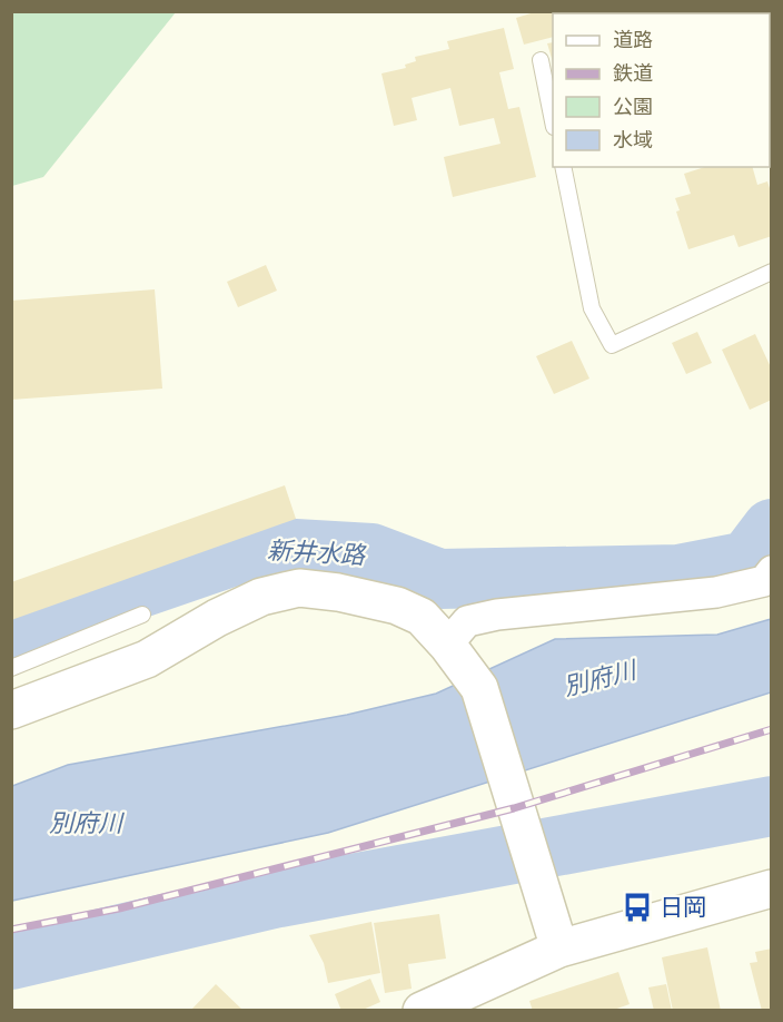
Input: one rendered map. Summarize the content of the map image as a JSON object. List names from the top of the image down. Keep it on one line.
{"water":["新井水路","別府川"],"places":{"bus stop":["日岡"]},"legend":["道路","鉄道","公園","水域"]}
